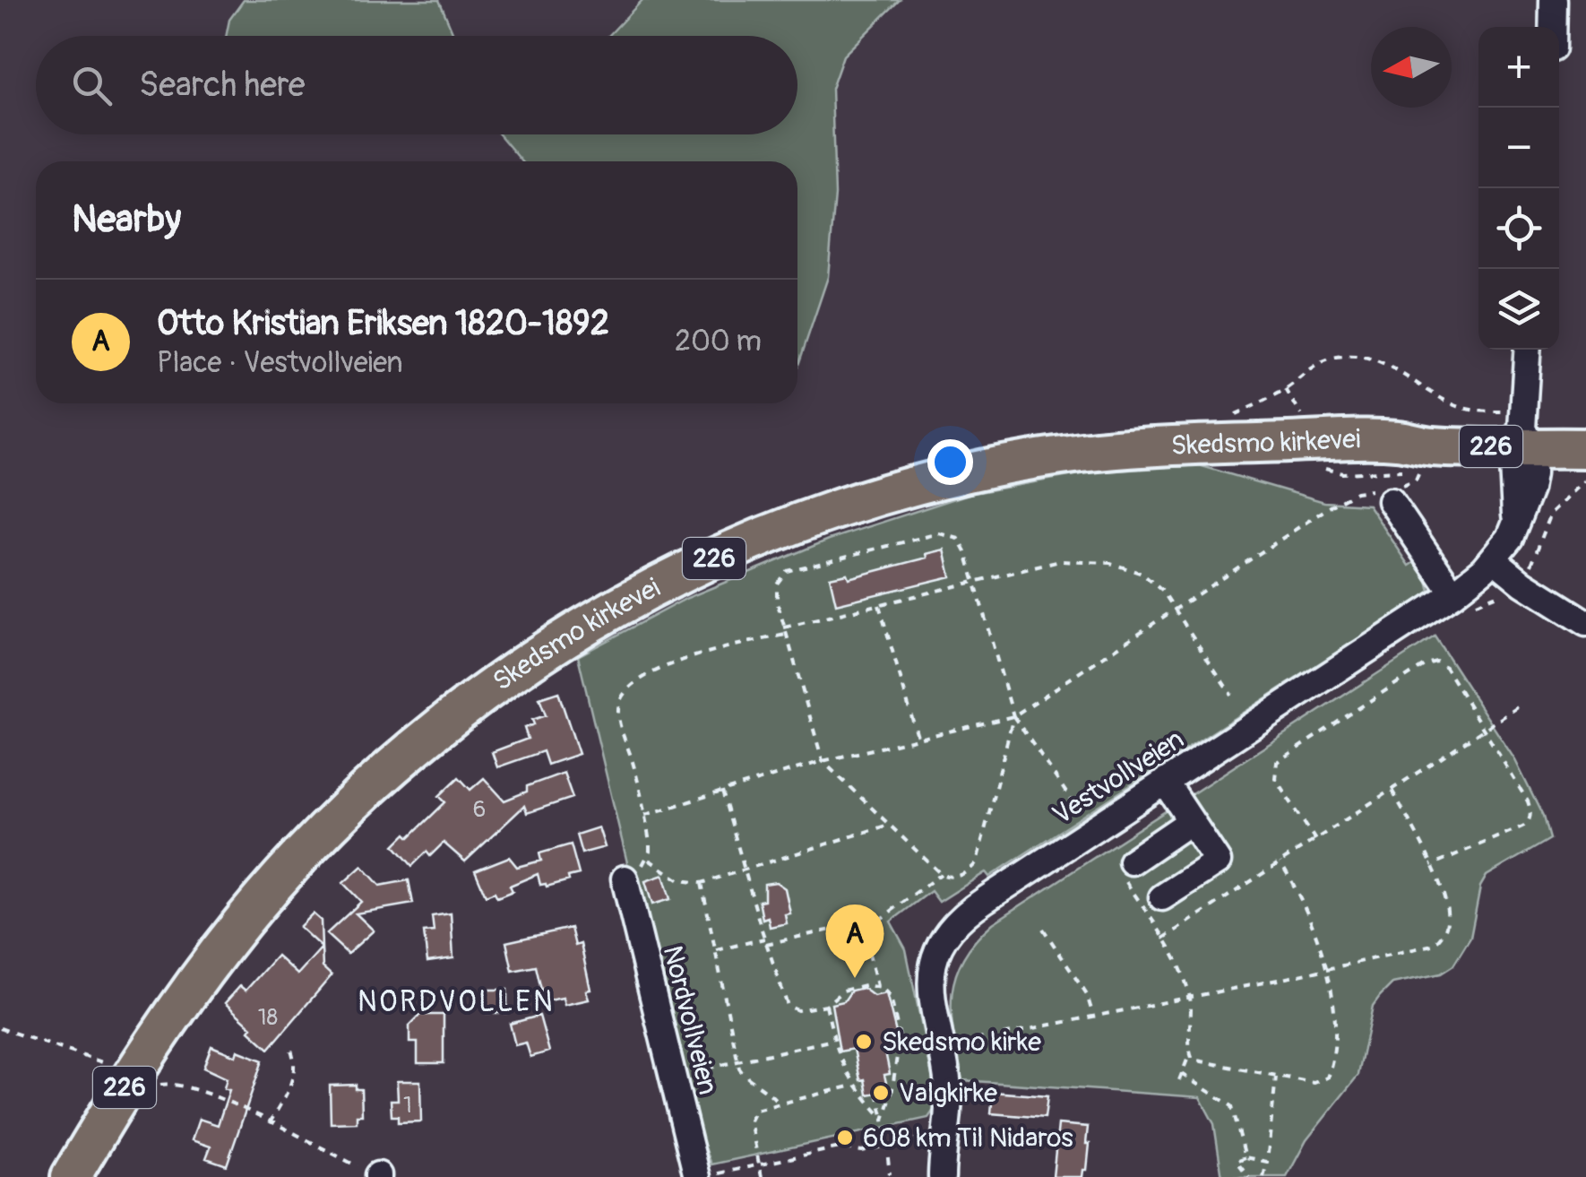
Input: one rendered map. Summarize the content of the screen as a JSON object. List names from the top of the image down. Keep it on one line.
{"streets":{"highway":["Skedsmo kirkevei","226"],"street":["Vestvollveien","Nordvollveien"]},"crossings":[["Skedsmo kirkevei","Vestvollveien"]],"districts":["NORDVOLLEN"],"places":["Skedsmo kirke","Valgkirke","608 km Til Nidaros"],"house_numbers":["6","18","1"],"north":"left","page":{"map_buttons":["+","−"],"search":"Search here","heading":"Nearby","list":[{"mark":"A","name":"Otto Kristian Eriksen 1820-1892","note":"Place · Vestvollveien","value":"200 m"}],"pins":"A"}}
